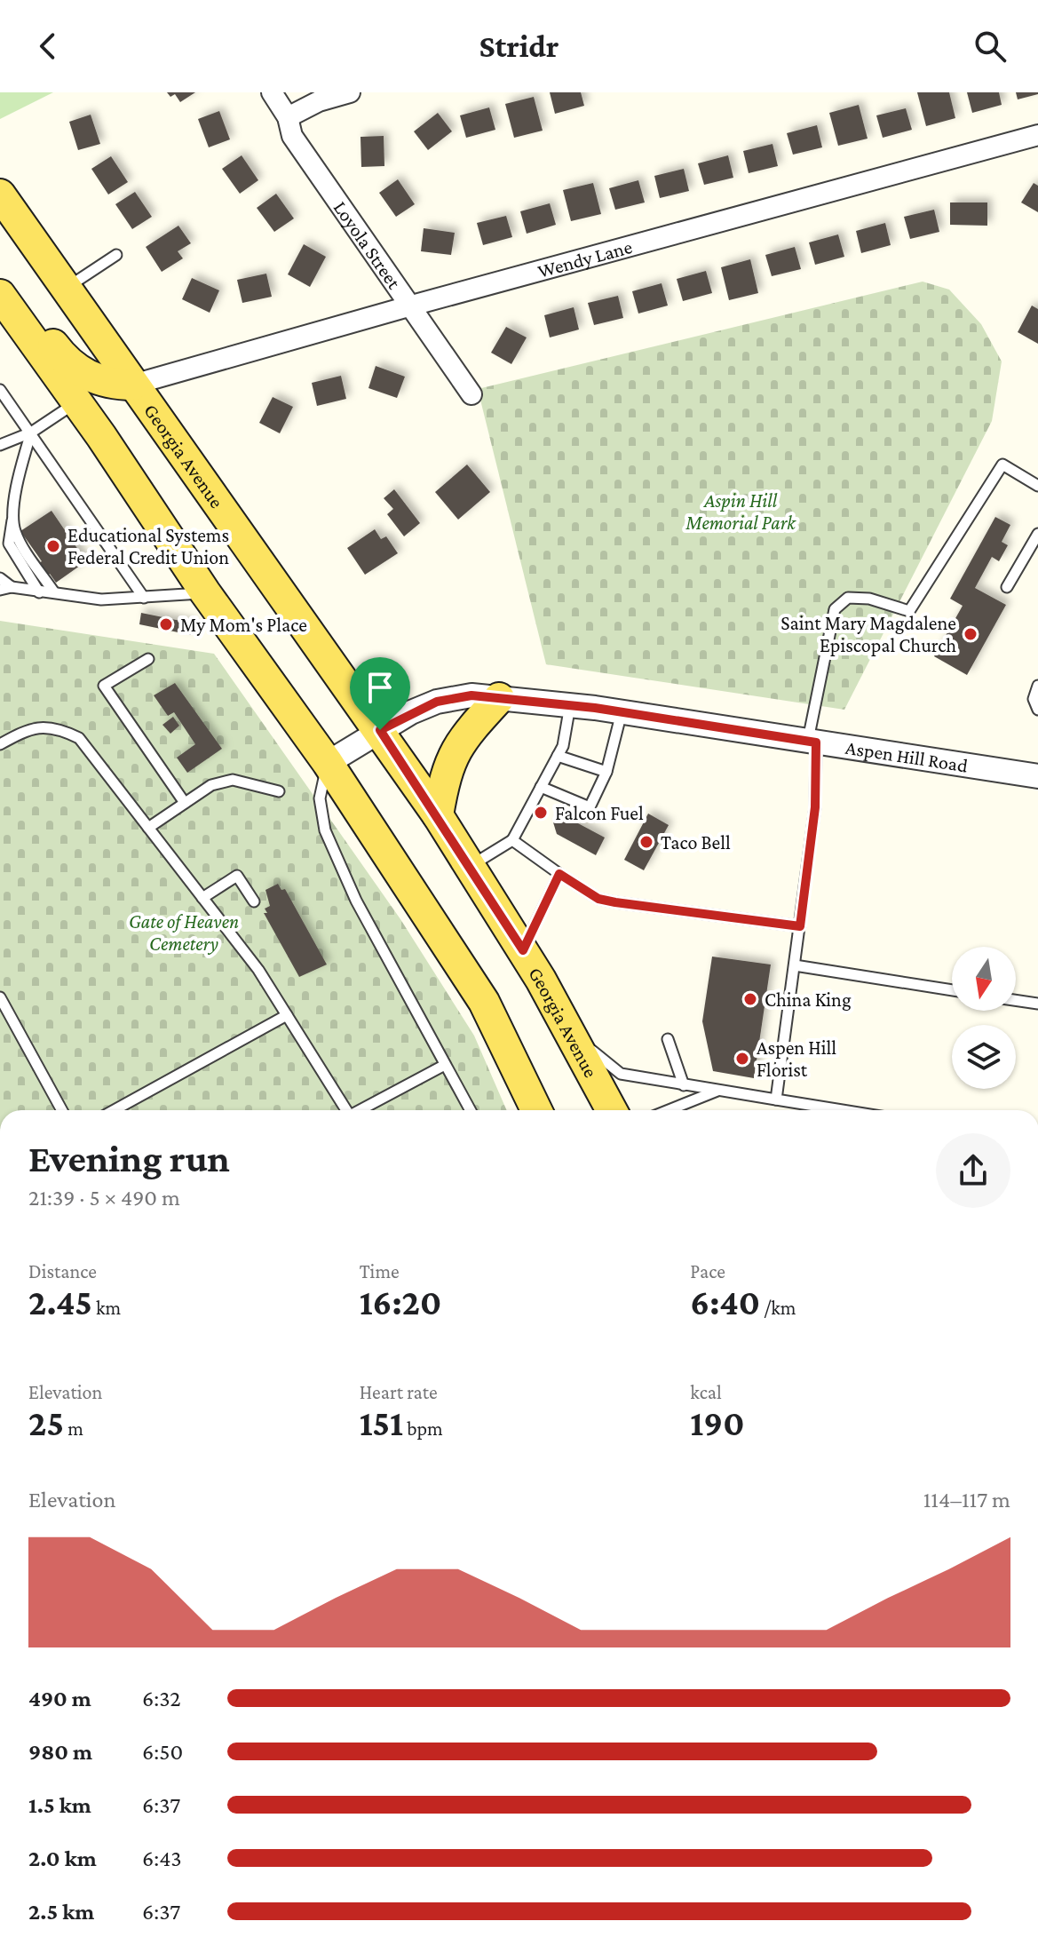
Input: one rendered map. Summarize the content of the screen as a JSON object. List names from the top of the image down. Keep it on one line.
{"streets":{"main road":["Georgia Avenue"],"street":["Loyola Street","Wendy Lane","Aspen Hill Road"]},"crossings":[["Loyola Street","Wendy Lane"],["Wendy Lane","Georgia Avenue"],["Georgia Avenue","Aspen Hill Road"]],"parks":["Aspin Hill Memorial Park","Gate of Heaven Cemetery"],"places":["Educational Systems Federal Credit Union","My Mom's Place","Saint Mary Magdalene Episcopal Church","Falcon Fuel","Taco Bell","China King","Aspen Hill Florist"],"north":"bottom","page":{"header":"Stridr","heading":["Evening run","21:39 · 5 × 490 m"],"stats":[["Distance","2.45 km"],["Time","16:20"],["Pace","6:40 /km"],["Elevation","25 m"],["Heart rate","151 bpm"],["kcal","190"]],"chart":["Elevation","114–117 m"],"list":[{"name":"490 m","note":"6:32"},{"name":"980 m","note":"6:50"},{"name":"1.5 km","note":"6:37"},{"name":"2.0 km","note":"6:43"},{"name":"2.5 km","note":"6:37"}]}}
